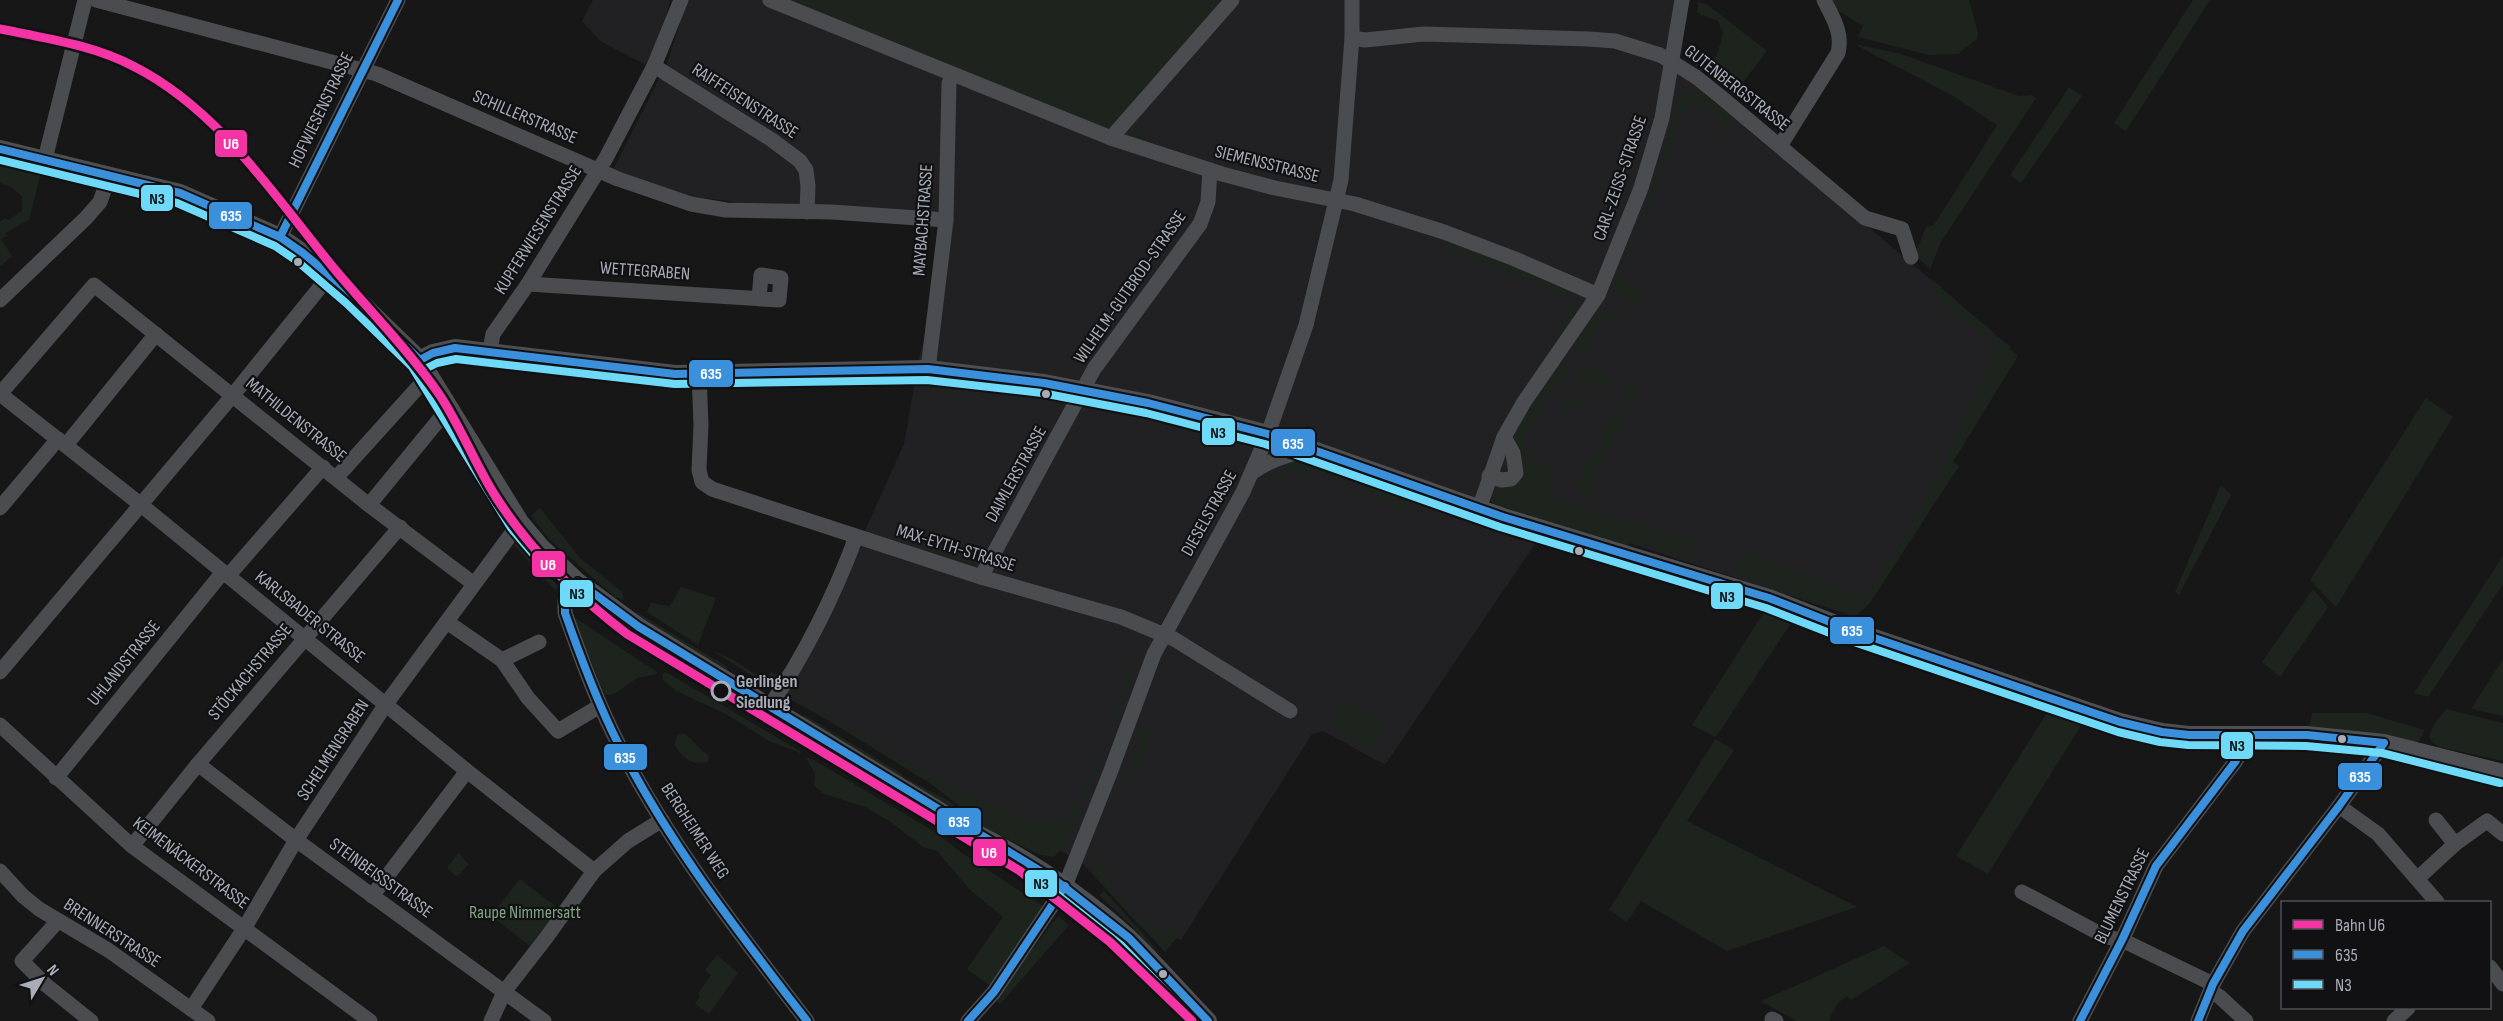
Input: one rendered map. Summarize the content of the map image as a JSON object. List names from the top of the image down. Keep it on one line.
{"streets":{"street":["GUTENBERGSTRASSE","RAIFFEISENSTRASSE","HOFWIESENSTRASSE","SCHILLERSTRASSE","SIEMENSSTRASSE","CARL-ZEISS-STRASSE","MAYBACHSTRASSE","KUPFERWIESENSTRASSE","WETTEGRABEN","WILHELM-GUTBROD-STRASSE","MATHILDENSTRASSE","DAIMLERSTRASSE","DIESELSTRASSE","MAX-EYTH-STRASSE","KARLSBADER STRASSE","UHLANDSTRASSE","STÖCKACHSTRASSE","SCHELMENGRABEN","BERGHEIMER WEG","KEIMENÄCKERSTRASSE","STEINBEISSSTRASSE","BLUMENSTRASSE","BRENNERSTRASSE"]},"crossings":[["GUTENBERGSTRASSE","CARL-ZEISS-STRASSE"],["GUTENBERGSTRASSE","DIESELSTRASSE"],["RAIFFEISENSTRASSE","SCHILLERSTRASSE"],["RAIFFEISENSTRASSE","KUPFERWIESENSTRASSE"],["HOFWIESENSTRASSE","SCHILLERSTRASSE"],["SCHILLERSTRASSE","MAYBACHSTRASSE"],["SCHILLERSTRASSE","KUPFERWIESENSTRASSE"],["SIEMENSSTRASSE","CARL-ZEISS-STRASSE"],["SIEMENSSTRASSE","MAYBACHSTRASSE"],["SIEMENSSTRASSE","WILHELM-GUTBROD-STRASSE"],["SIEMENSSTRASSE","DIESELSTRASSE"],["KUPFERWIESENSTRASSE","WETTEGRABEN"],["WILHELM-GUTBROD-STRASSE","DAIMLERSTRASSE"],["MATHILDENSTRASSE","KARLSBADER STRASSE"],["MATHILDENSTRASSE","UHLANDSTRASSE"],["MATHILDENSTRASSE","STÖCKACHSTRASSE"],["MATHILDENSTRASSE","SCHELMENGRABEN"],["DAIMLERSTRASSE","MAX-EYTH-STRASSE"],["DIESELSTRASSE","MAX-EYTH-STRASSE"],["KARLSBADER STRASSE","UHLANDSTRASSE"],["KARLSBADER STRASSE","STÖCKACHSTRASSE"],["KARLSBADER STRASSE","SCHELMENGRABEN"],["UHLANDSTRASSE","KEIMENÄCKERSTRASSE"],["STÖCKACHSTRASSE","KEIMENÄCKERSTRASSE"],["STÖCKACHSTRASSE","STEINBEISSSTRASSE"],["SCHELMENGRABEN","KEIMENÄCKERSTRASSE"],["SCHELMENGRABEN","STEINBEISSSTRASSE"],["SCHELMENGRABEN","BRENNERSTRASSE"]],"parks":["Raupe Nimmersatt"],"places":["Gerlingen Siedlung"],"lines":["transit line 635","rail line U6","transit line N3"],"legend":["Bahn U6","635","N3"],"north":"top right"}
